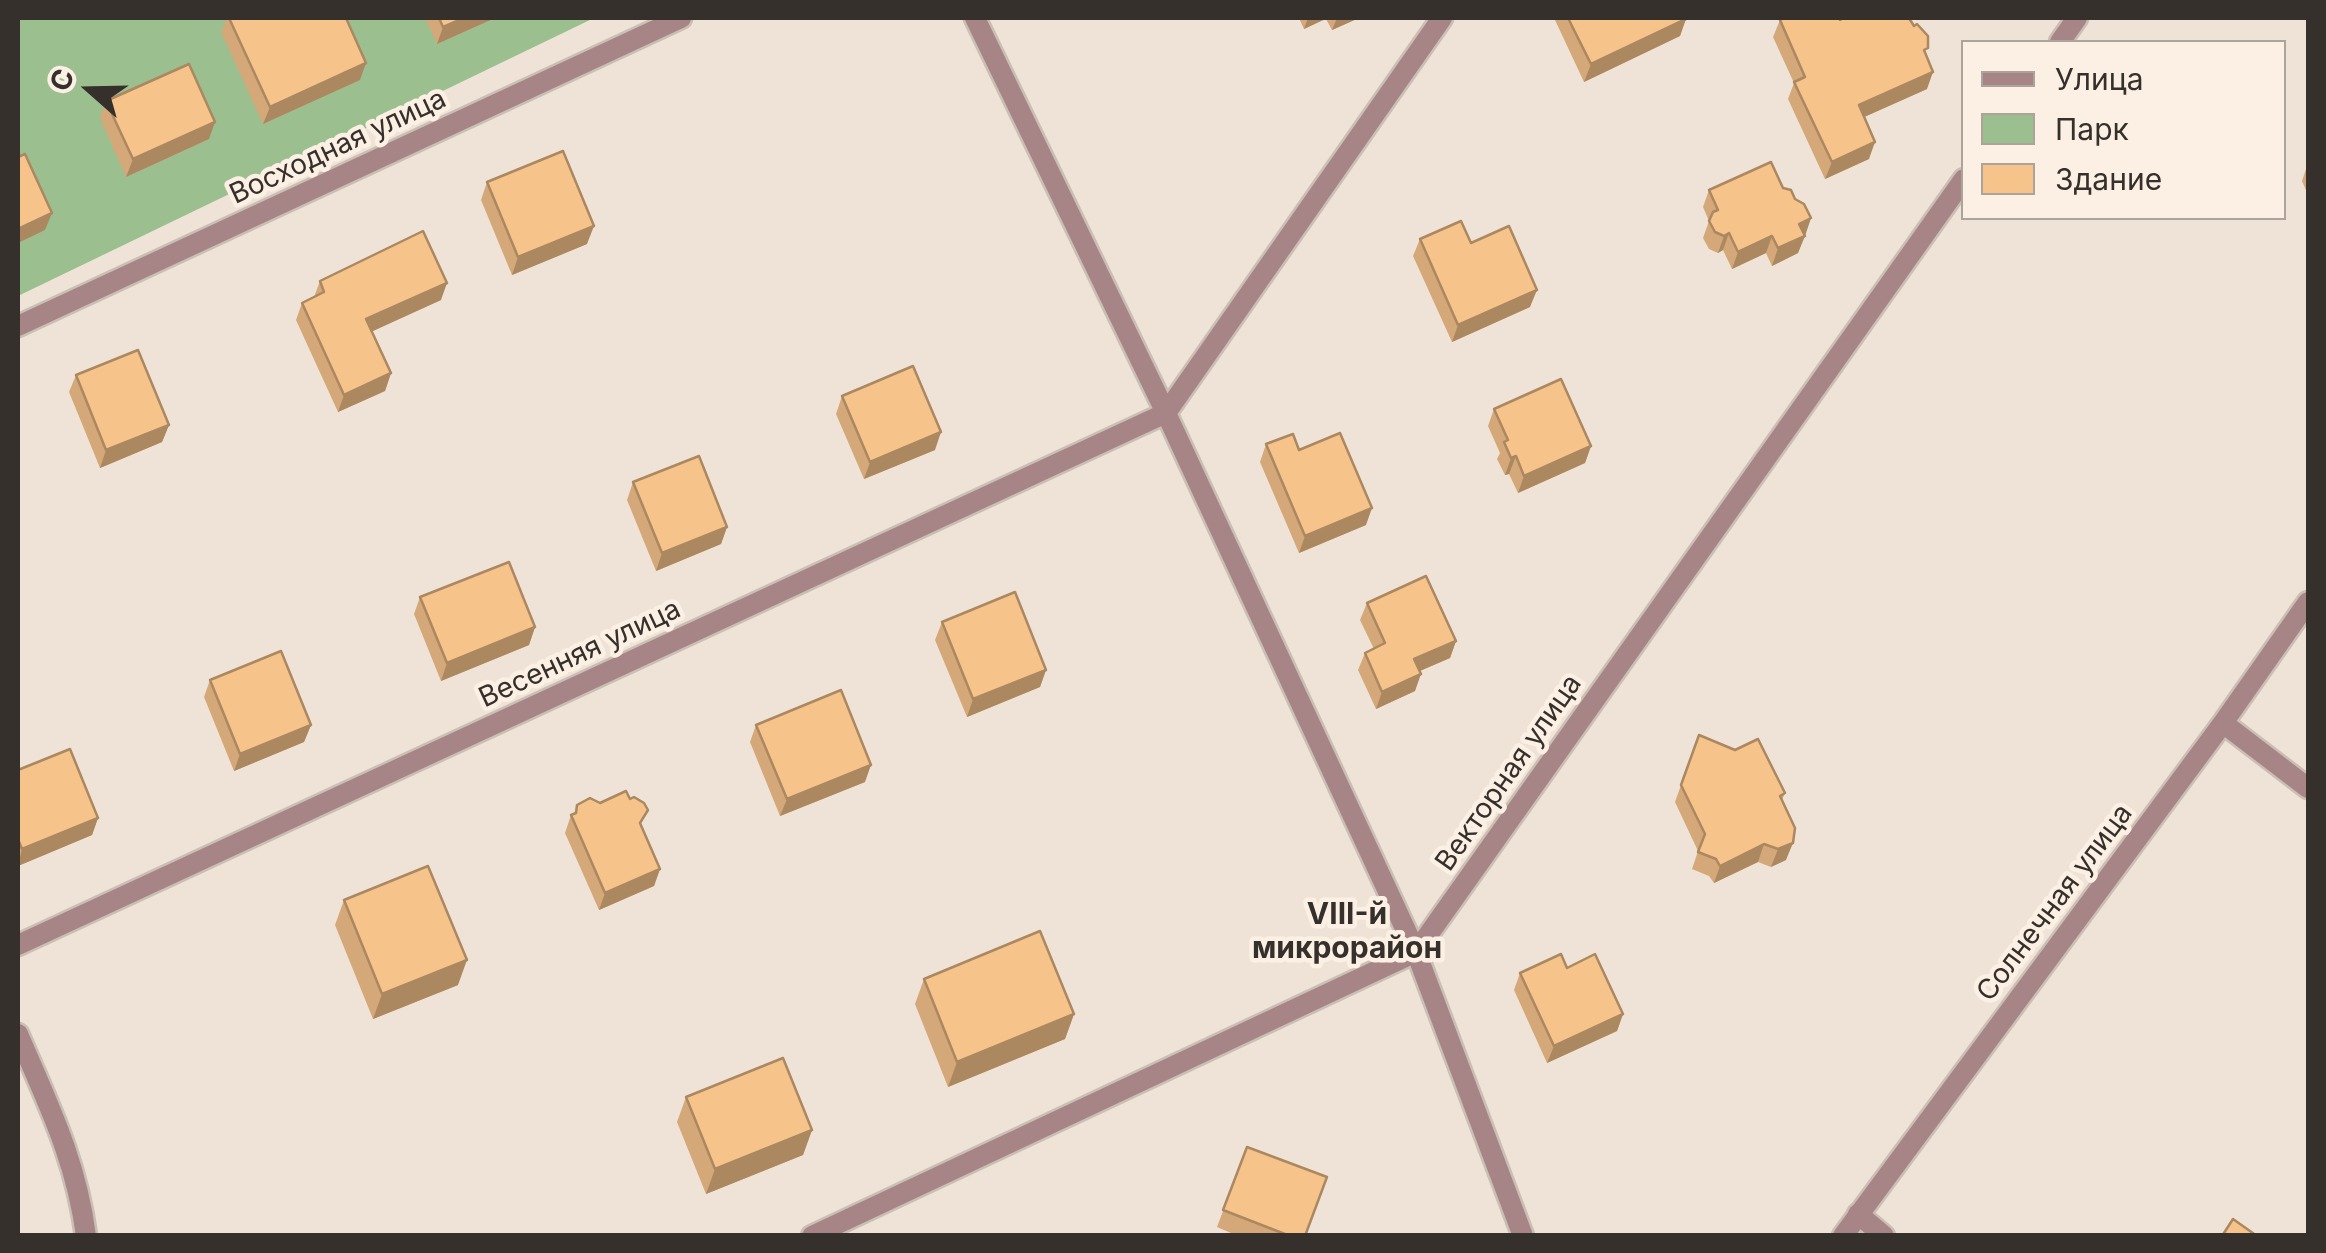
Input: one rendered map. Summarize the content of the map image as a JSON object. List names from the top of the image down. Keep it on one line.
{"streets":{"street":["Восходная улица","Весенняя улица","Векторная улица","Солнечная улица"]},"districts":["VIII-й микрорайон"],"legend":["Улица","Парк","Здание"],"north":"left"}
